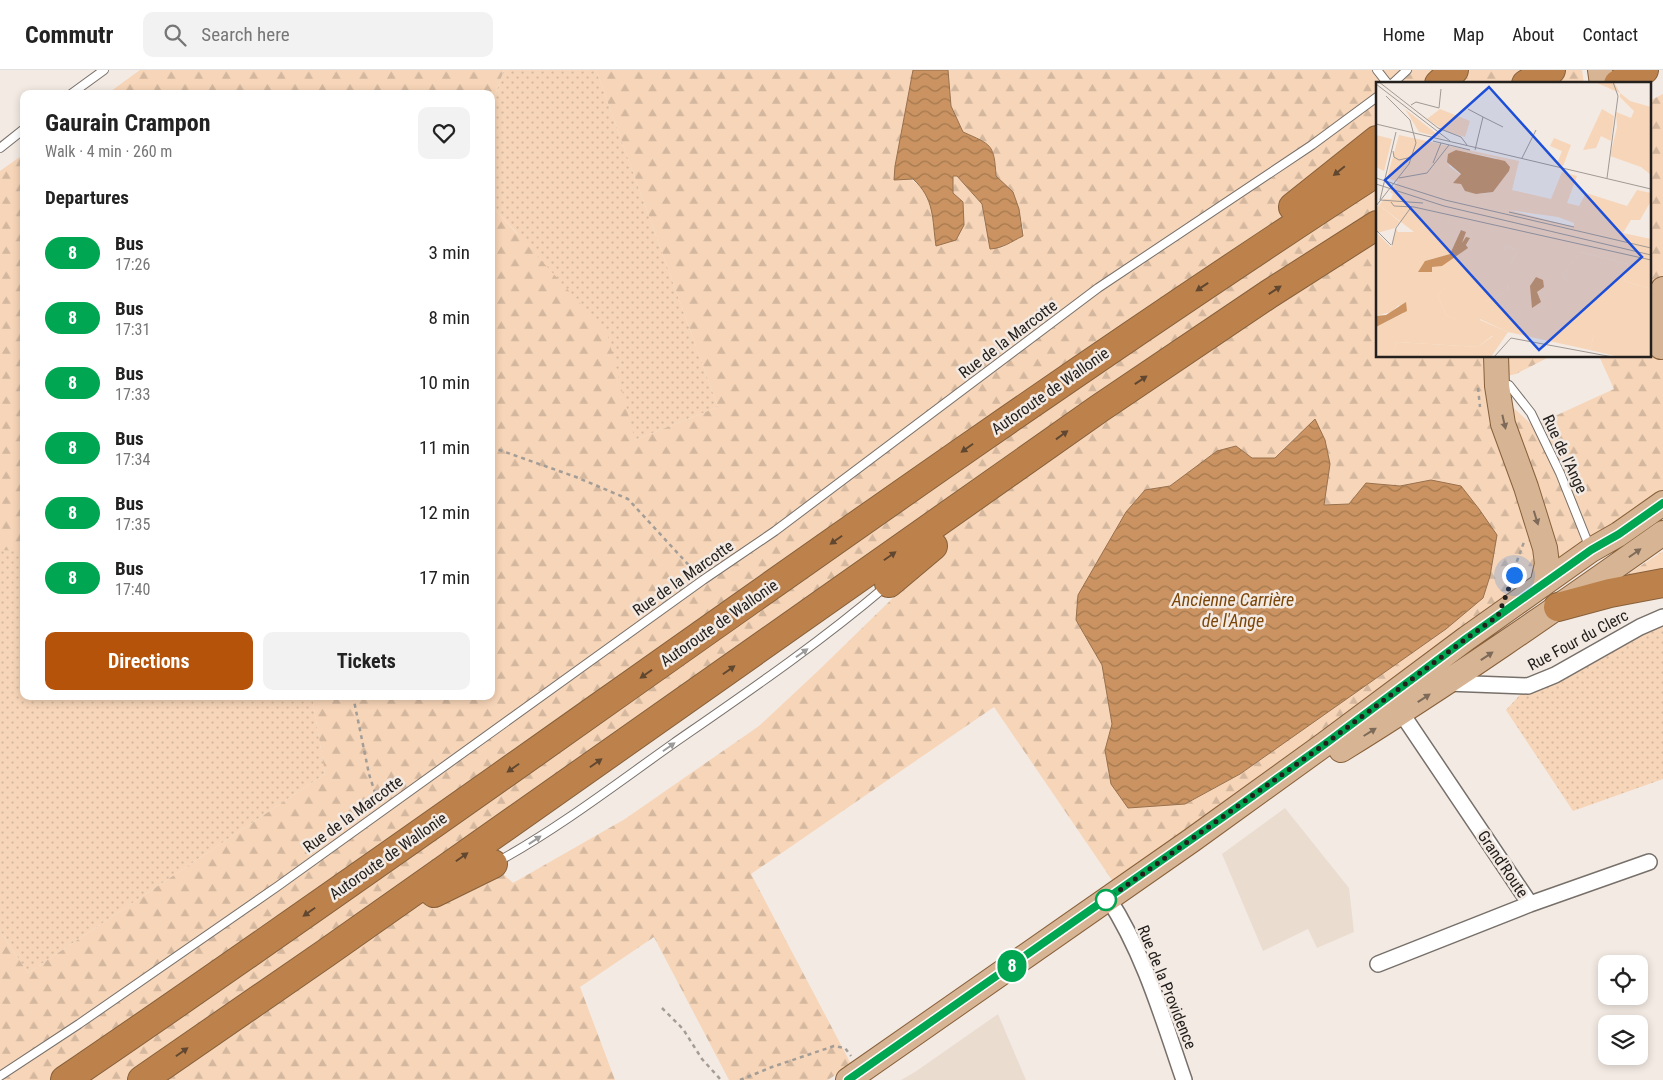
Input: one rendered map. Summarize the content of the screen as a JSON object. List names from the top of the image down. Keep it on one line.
{"streets":{"highway":["Autoroute de Wallonie"],"street":["Rue Four du Clerc","Grand'Route","Rue de la Providence"],"lane":["Rue de la Marcotte","Rue de l'Ange"]},"water":["Ancienne Carrière de l'Ange"],"lines":["bus line 8"],"page":{"header":"Commutr","search":"Search here","nav":["Home","Map","About","Contact"],"on_map":"8","heading":[["Gaurain Crampon","Walk · 4 min · 260 m"],"Departures"],"list":[{"mark":"8","name":"Bus","note":"17:26","value":"3 min"},{"mark":"8","name":"Bus","note":"17:31","value":"8 min"},{"mark":"8","name":"Bus","note":"17:33","value":"10 min"},{"mark":"8","name":"Bus","note":"17:34","value":"11 min"},{"mark":"8","name":"Bus","note":"17:35","value":"12 min"},{"mark":"8","name":"Bus","note":"17:40","value":"17 min"}],"buttons":["Directions","Tickets"]}}
